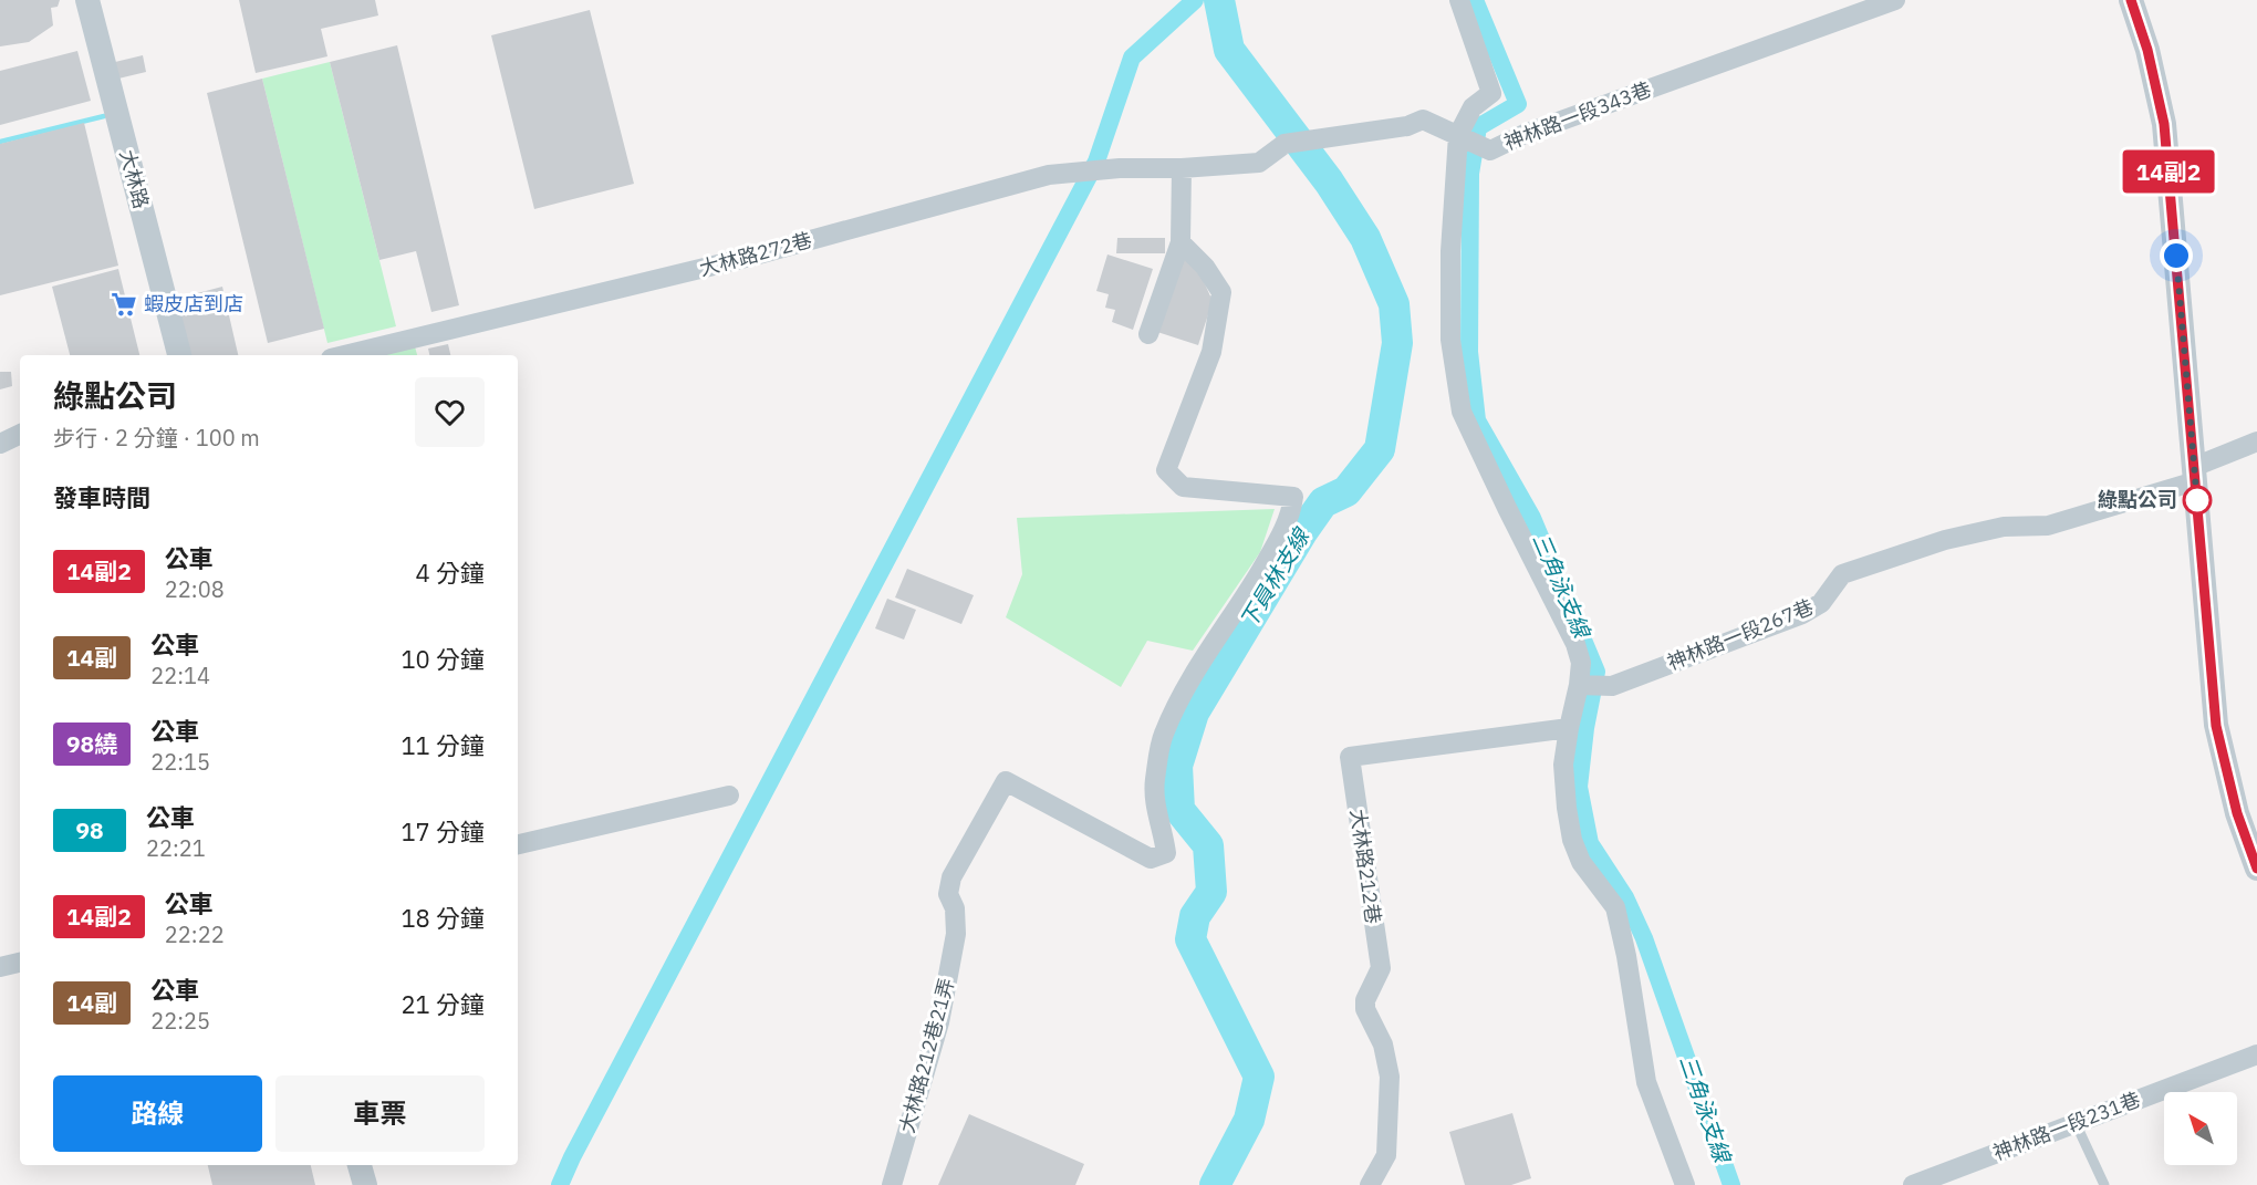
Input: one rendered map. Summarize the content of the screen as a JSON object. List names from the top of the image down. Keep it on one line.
{"streets":{"street":["神林路一段343巷","大林路","大林路272巷","神林路一段267巷","大林路212巷","大林路212巷21弄","神林路一段231巷"]},"crossings":[["神林路一段343巷","大林路272巷"]],"water":["下員林支線","三角泳支線"],"places":{"supermarket":["蝦皮店到店"],"other":["綠點公司"]},"lines":["bus line 14副2"],"north":"top left","page":{"on_map":"14副2","heading":[["綠點公司","步行 · 2 分鐘 · 100 m"],"發車時間"],"list":[{"mark":"14副2","name":"公車","note":"22:08","value":"4 分鐘"},{"mark":"14副","name":"公車","note":"22:14","value":"10 分鐘"},{"mark":"98繞","name":"公車","note":"22:15","value":"11 分鐘"},{"mark":"98","name":"公車","note":"22:21","value":"17 分鐘"},{"mark":"14副2","name":"公車","note":"22:22","value":"18 分鐘"},{"mark":"14副","name":"公車","note":"22:25","value":"21 分鐘"}],"buttons":["路線","車票"]}}
